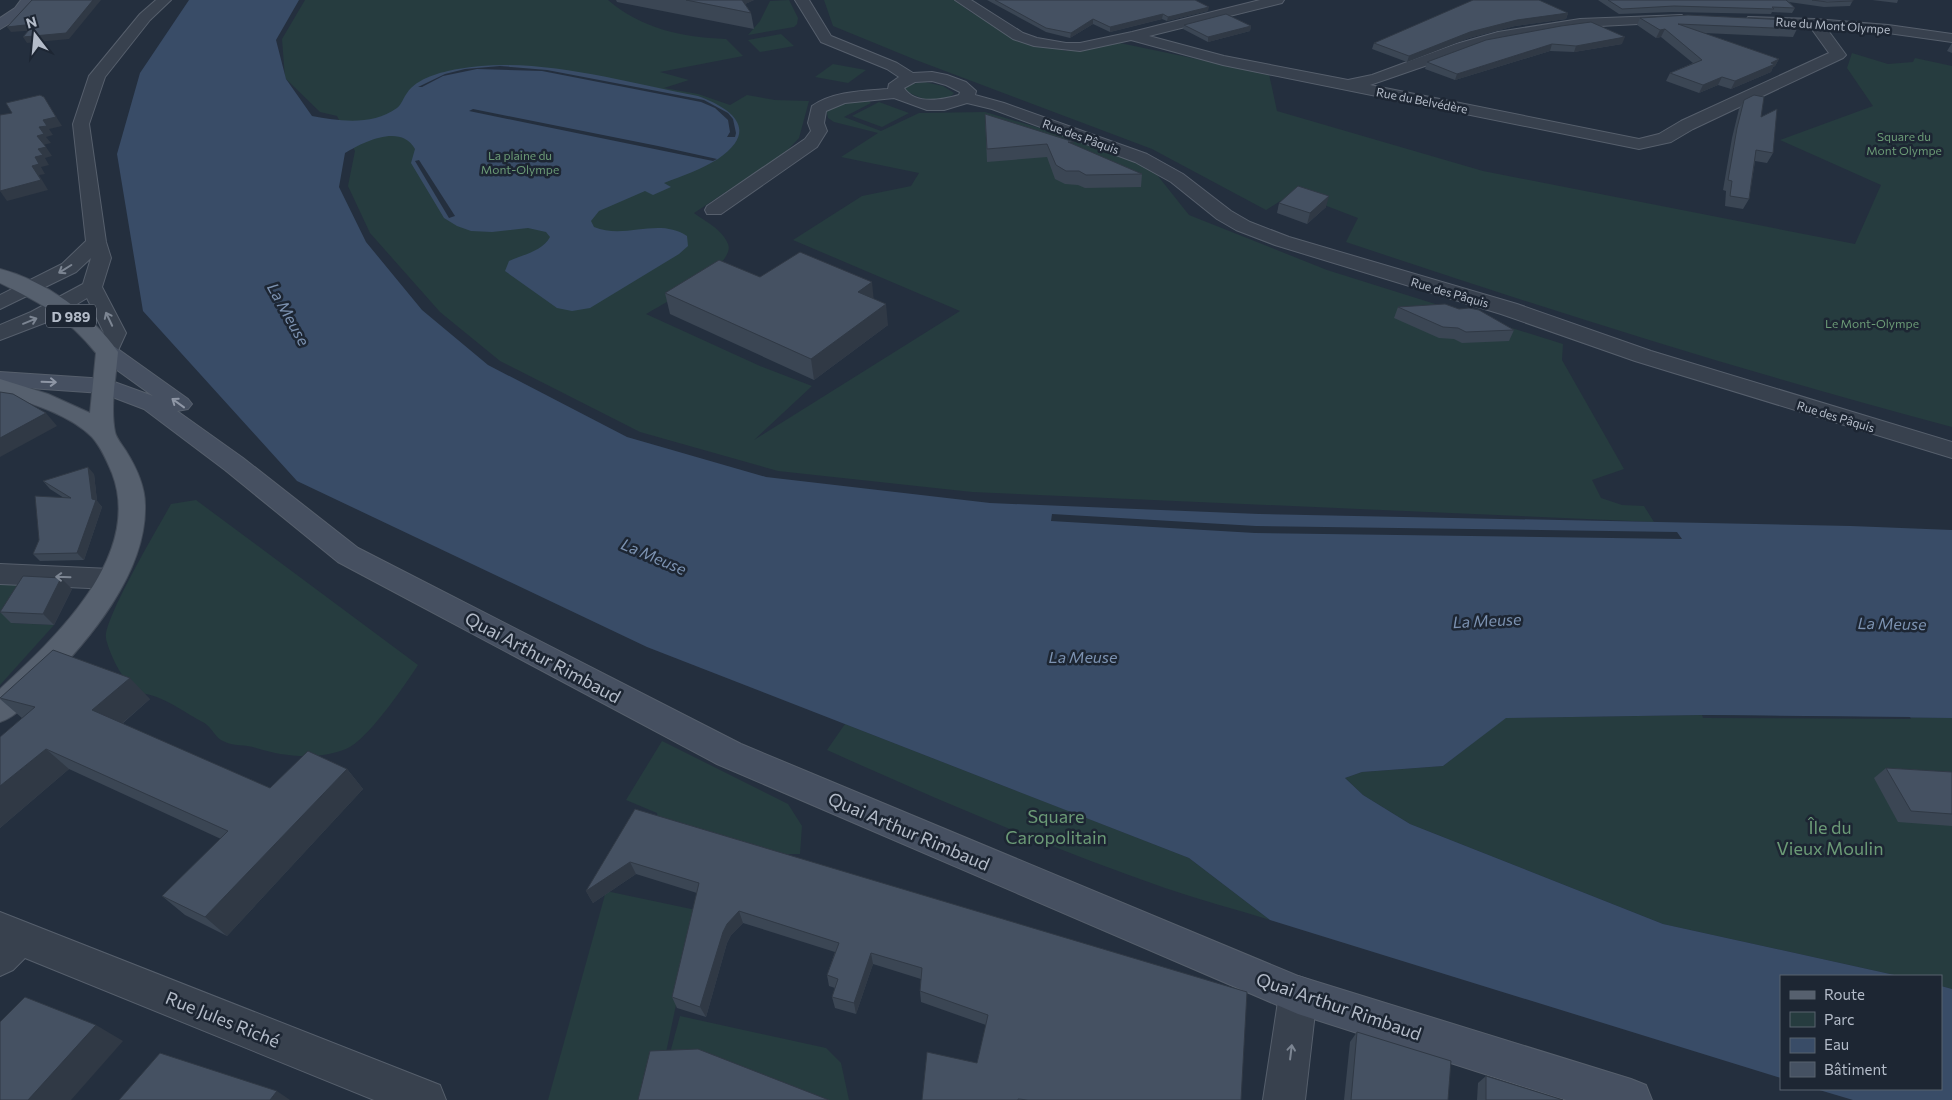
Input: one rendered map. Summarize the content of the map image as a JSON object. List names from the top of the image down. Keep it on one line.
{"streets":{"main road":["D 989","Quai Arthur Rimbaud"],"street":["Rue du Mont Olympe","Rue du Belvédère","Rue des Pâquis","Rue Jules Riché"]},"crossings":[["Rue du Mont Olympe","Rue du Belvédère"],["D 989","Quai Arthur Rimbaud"]],"water":["La Meuse"],"parks":["Square du Mont Olympe","La plaine du Mont-Olympe","Le Mont-Olympe","Square Caropolitain","Île du Vieux Moulin"],"legend":["Route","Parc","Eau","Bâtiment"],"north":"top"}
